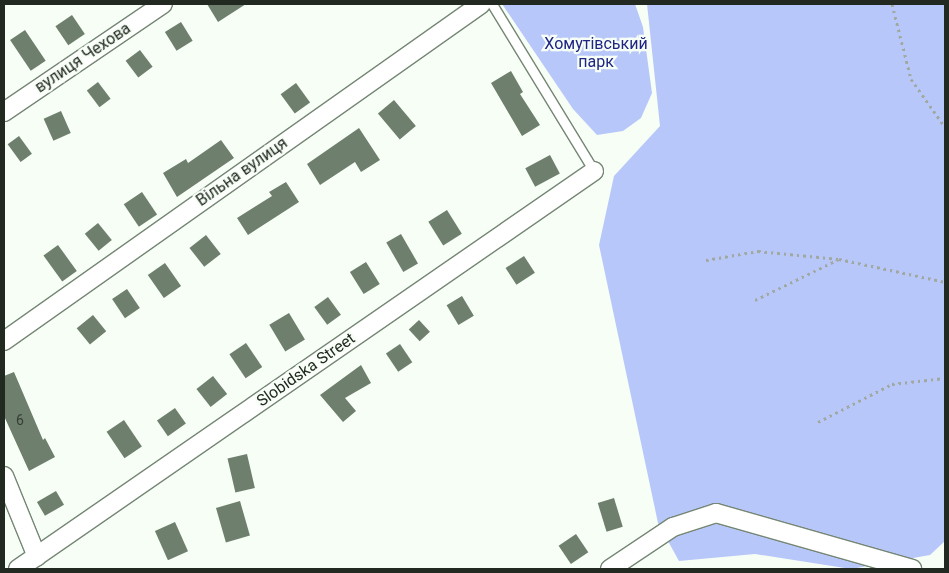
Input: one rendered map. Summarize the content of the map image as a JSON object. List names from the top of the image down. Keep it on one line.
{"streets":{"street":["вулиця Чехова","Вільна вулиця","Slobidska Street"]},"parks":["Хомутівський парк"],"house_numbers":["6"]}
